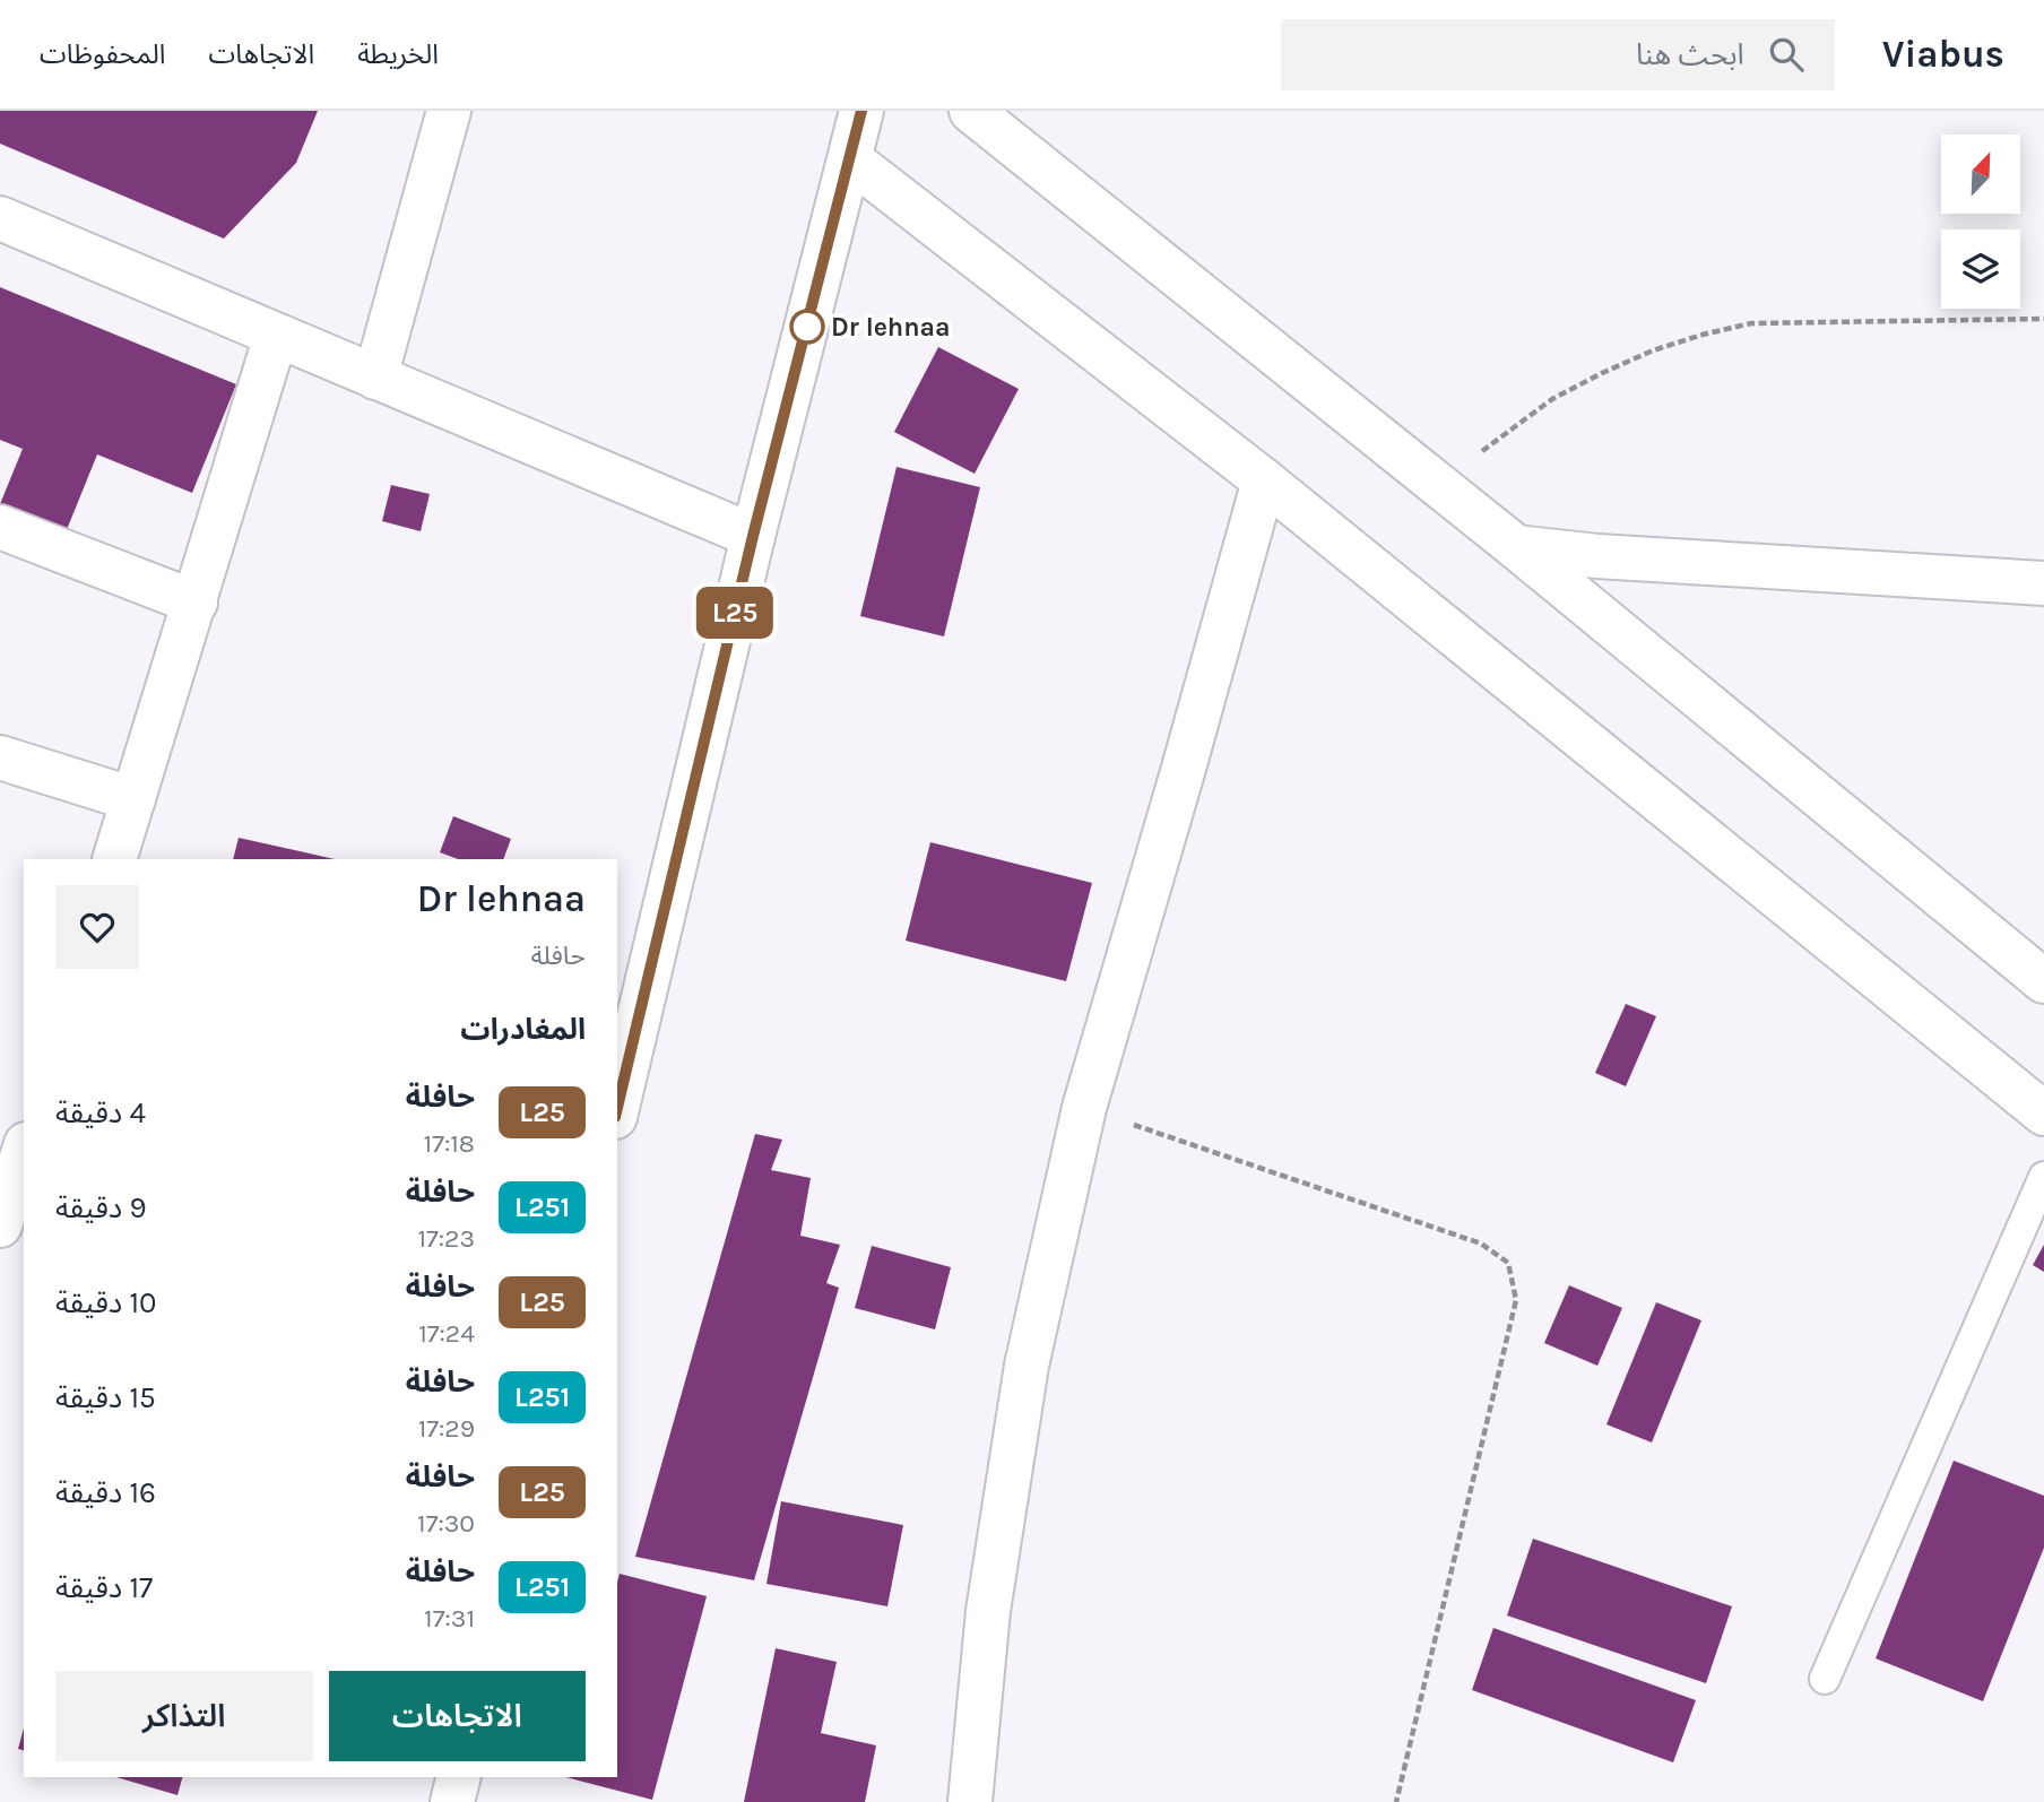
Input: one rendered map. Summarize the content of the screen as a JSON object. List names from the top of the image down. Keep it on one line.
{"places":["Dr lehnaa"],"lines":["bus line L25"],"north":"top right","page":{"header":"Viabus","search":"ابحث هنا","nav":["الخريطة","الاتجاهات","المحفوظات"],"on_map":"L25","heading":[["Dr lehnaa","حافلة"],"المغادرات"],"list":[{"mark":"L25","name":"حافلة","note":"17:18","value":"4 دقيقة"},{"mark":"L251","name":"حافلة","note":"17:23","value":"9 دقيقة"},{"mark":"L25","name":"حافلة","note":"17:24","value":"10 دقيقة"},{"mark":"L251","name":"حافلة","note":"17:29","value":"15 دقيقة"},{"mark":"L25","name":"حافلة","note":"17:30","value":"16 دقيقة"},{"mark":"L251","name":"حافلة","note":"17:31","value":"17 دقيقة"}],"buttons":["الاتجاهات","التذاكر"]}}
